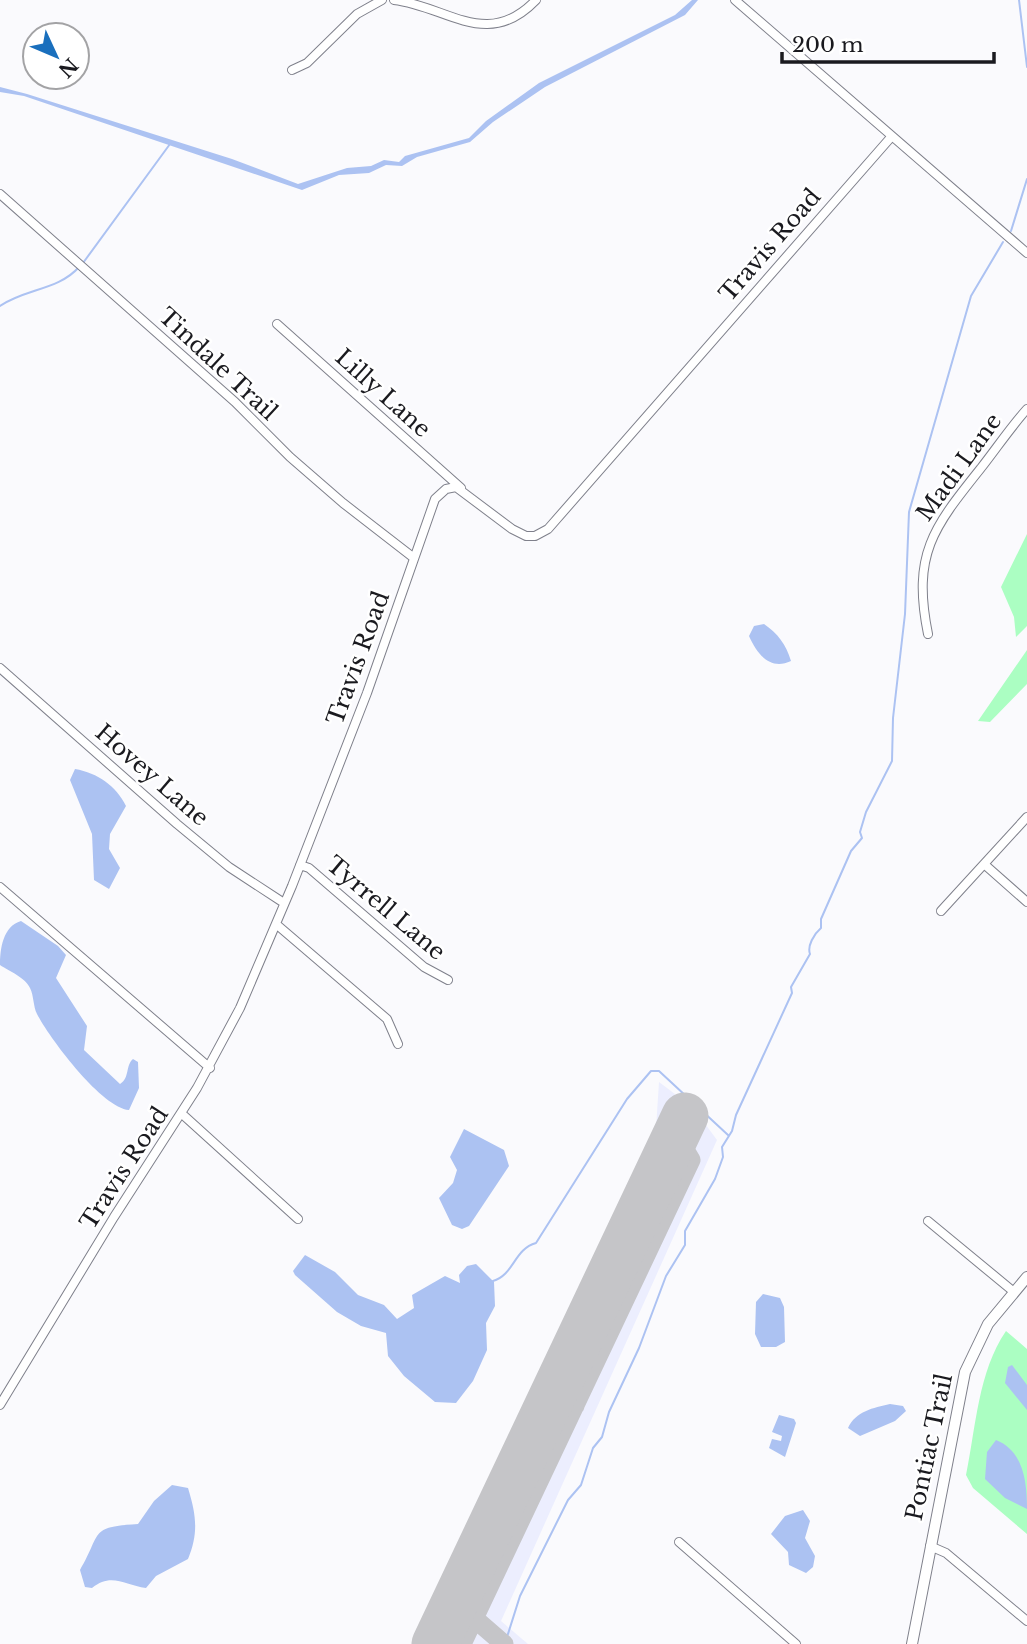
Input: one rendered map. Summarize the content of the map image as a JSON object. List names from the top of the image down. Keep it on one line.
{"streets":{"main road":["Pontiac Trail"],"street":["Travis Road","Tindale Trail","Lilly Lane","Madi Lane","Hovey Lane","Tyrrell Lane"]},"crossings":[["Travis Road","Tindale Trail"],["Travis Road","Lilly Lane"],["Travis Road","Hovey Lane"],["Travis Road","Tyrrell Lane"]],"scale_bar":"200 m","north":"bottom right"}
